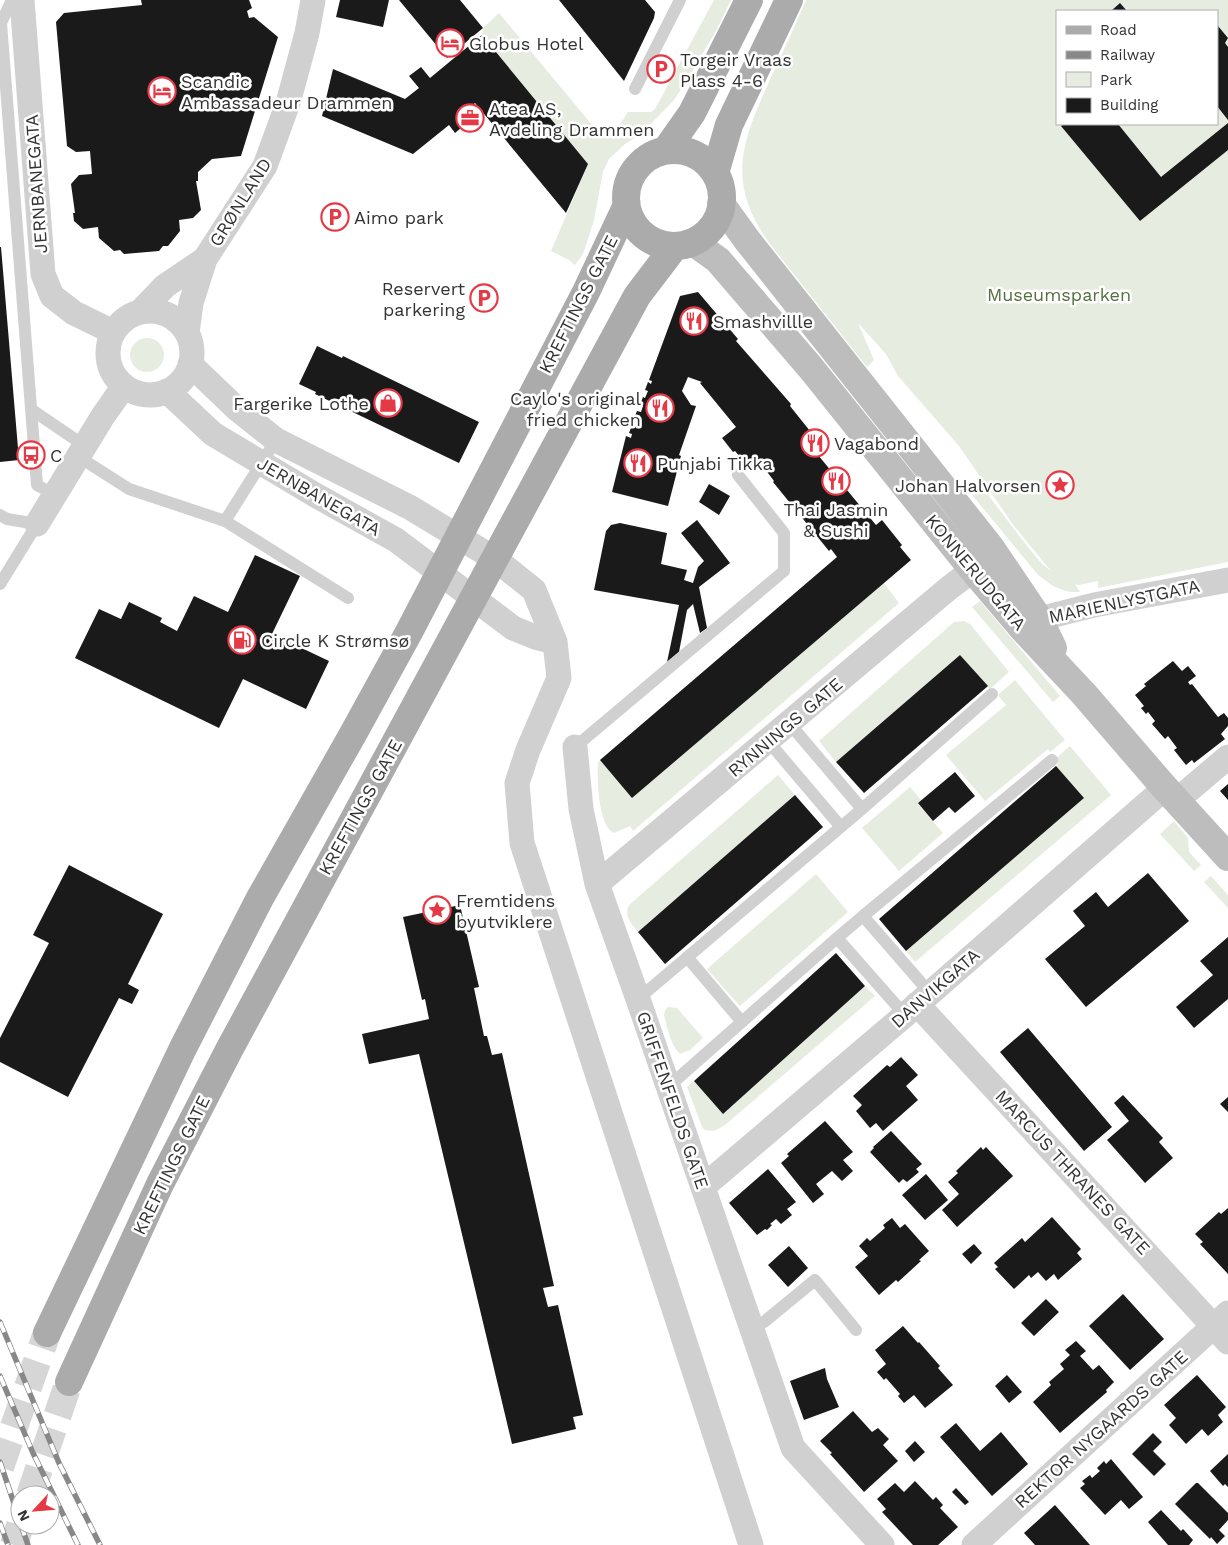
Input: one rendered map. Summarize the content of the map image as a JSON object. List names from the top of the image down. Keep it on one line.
{"streets":{"main road":["KREFTINGS GATE","KONNERUDGATA"],"street":["JERNBANEGATA","GRØNLAND","MARIENLYSTGATA","RYNNINGS GATE","DANVIKGATA","GRIFFENFELDS GATE","MARCUS THRANES GATE","REKTOR NYGAARDS GATE"]},"crossings":[["JERNBANEGATA","GRØNLAND"],["JERNBANEGATA","KREFTINGS GATE"],["KREFTINGS GATE","KONNERUDGATA"],["KONNERUDGATA","MARIENLYSTGATA"],["KONNERUDGATA","RYNNINGS GATE"],["KONNERUDGATA","DANVIKGATA"],["RYNNINGS GATE","GRIFFENFELDS GATE"],["DANVIKGATA","GRIFFENFELDS GATE"],["DANVIKGATA","MARCUS THRANES GATE"],["MARCUS THRANES GATE","REKTOR NYGAARDS GATE"]],"parks":["Museumsparken"],"places":{"hotel":["Globus Hotel","Scandic Ambassadeur Drammen"],"parking":["Torgeir Vraas Plass 4-6","Aimo park","Reservert parkering"],"office":["Atea AS, Avdeling Drammen"],"restaurant":["Smashvillle","Caylo's original fried chicken","Vagabond","Punjabi Tikka","Thai Jasmin & Sushi"],"shop":["Fargerike Lothe"],"bus stop":["C"],"place":["Johan Halvorsen","Fremtidens byutviklere"],"fuel station":["Circle K Strømsø"]},"legend":["Road","Railway","Park","Building"],"north":"bottom left"}
